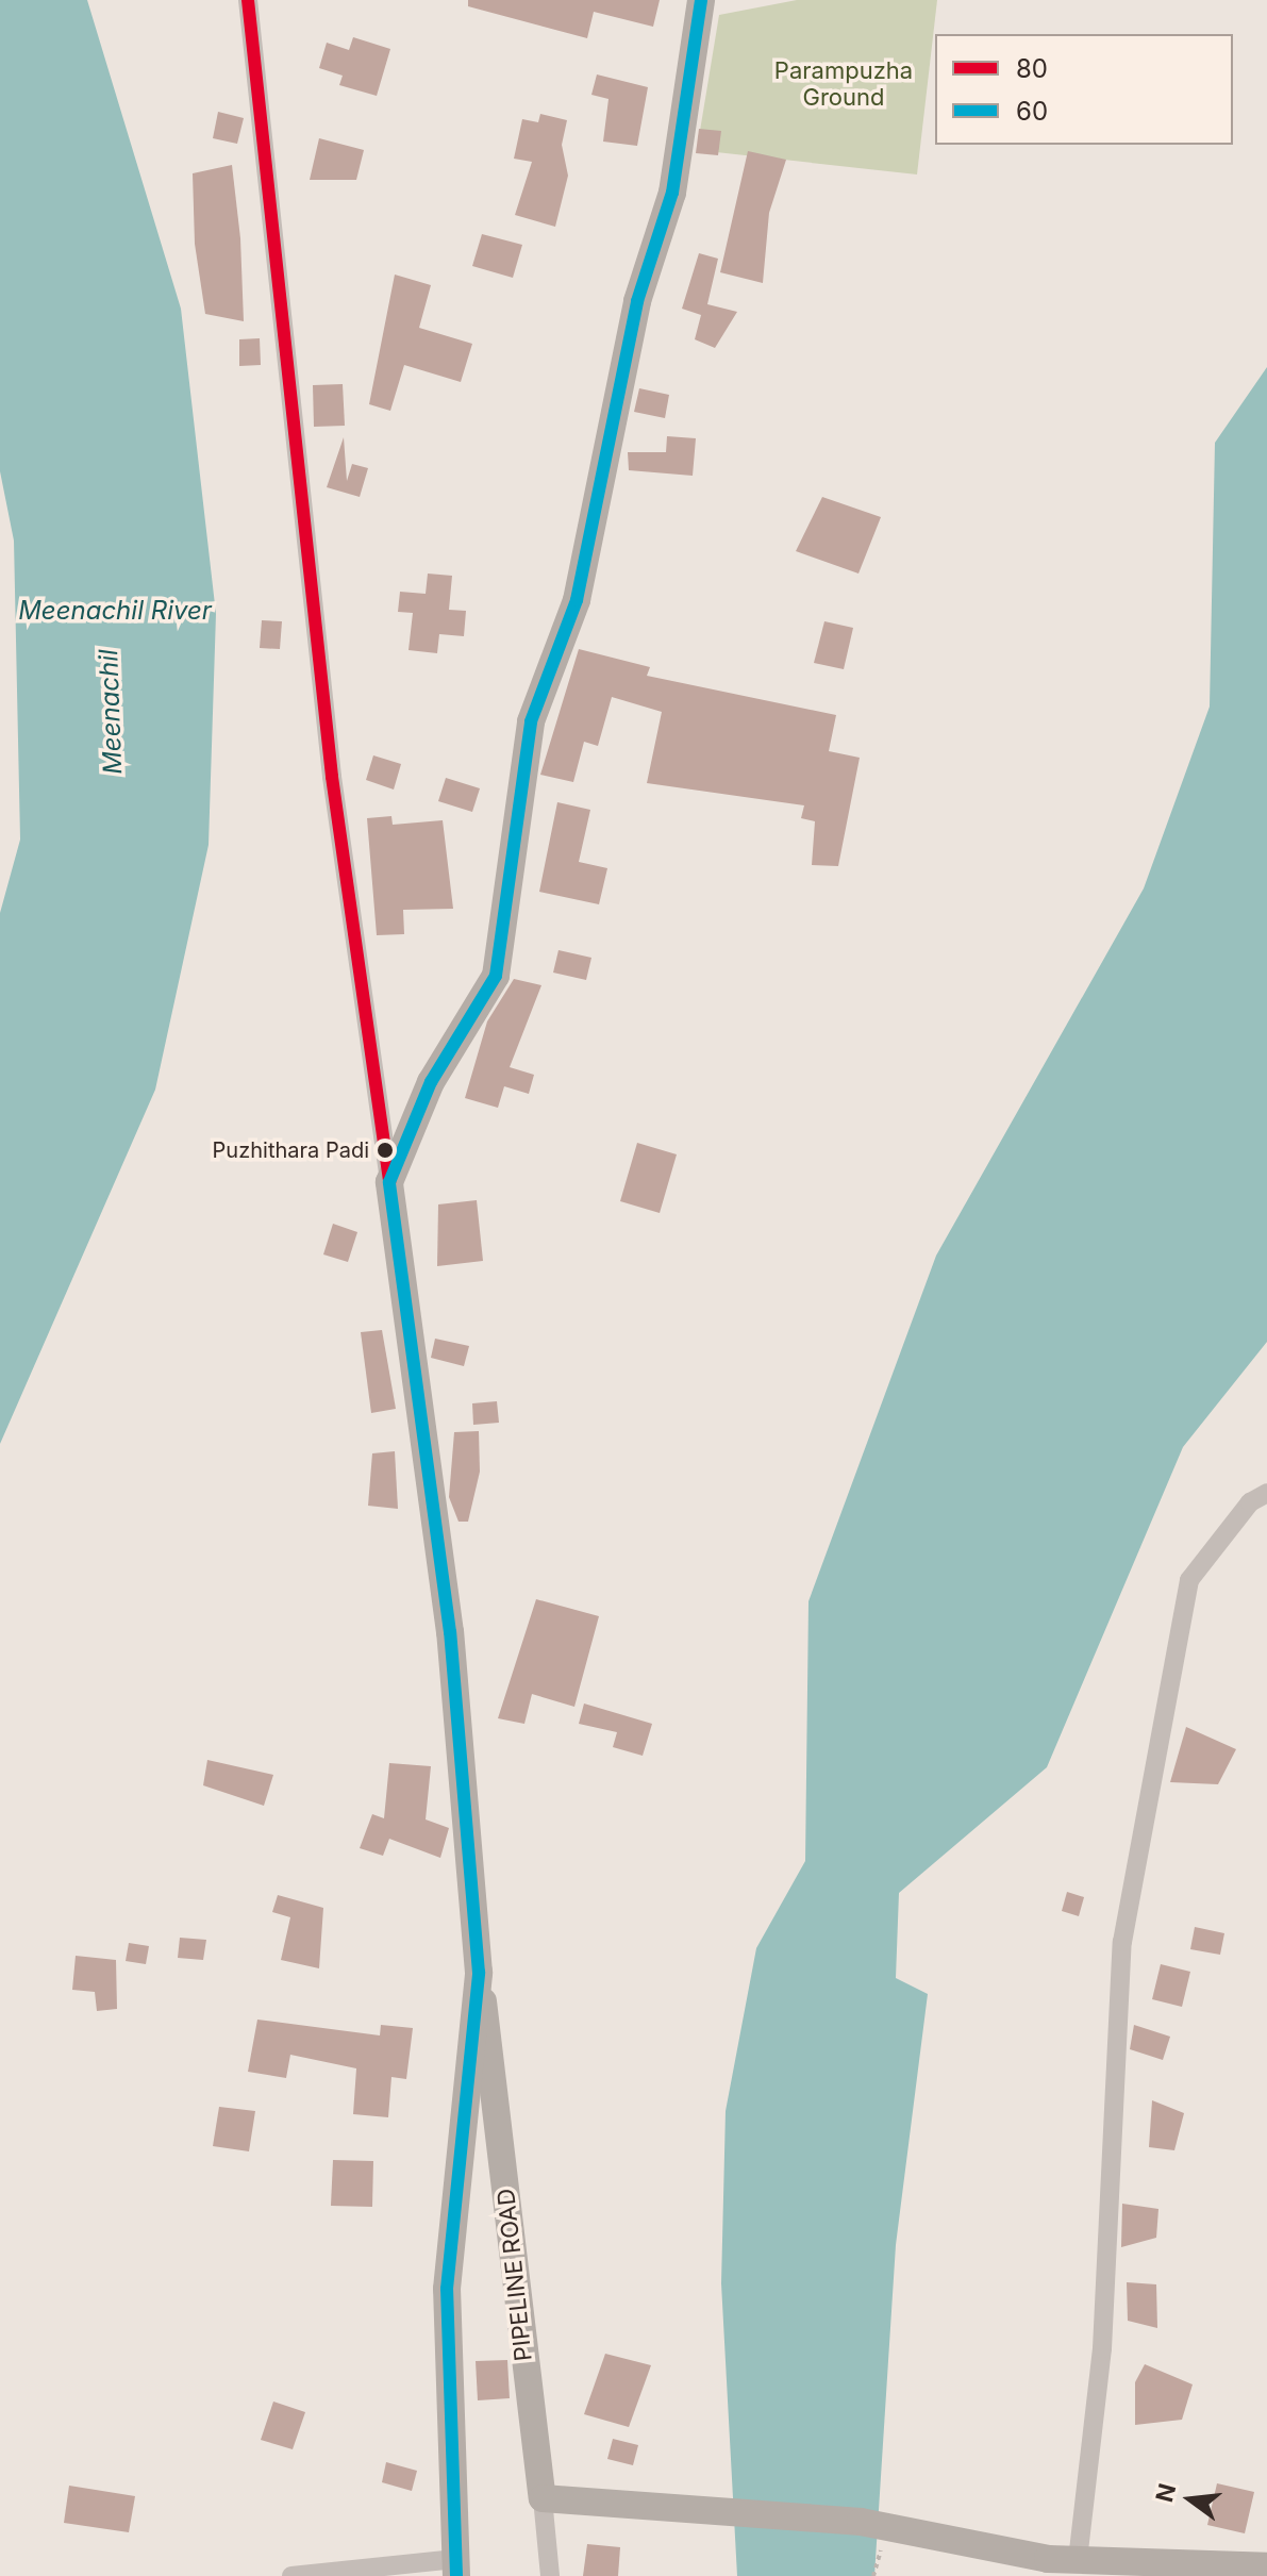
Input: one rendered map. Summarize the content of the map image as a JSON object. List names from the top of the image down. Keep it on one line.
{"streets":{"main road":["PIPELINE ROAD"]},"water":["Meenachil River","Meenachil"],"parks":["Parampuzha Ground"],"places":["Puzhithara Padi"],"lines":["transit line 80","transit line 60"],"legend":["80","60"],"north":"left"}
